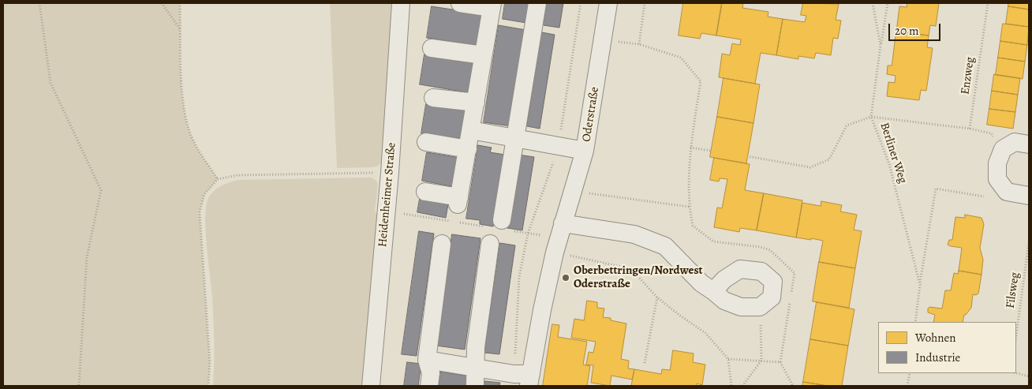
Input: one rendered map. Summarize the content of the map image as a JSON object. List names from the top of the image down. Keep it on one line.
{"streets":{"street":["Oderstraße","Heidenheimer Straße"],"path":["Enzweg","Berliner Weg","Filsweg"]},"places":["Oberbettringen/Nordwest Oderstraße"],"legend":["Wohnen","Industrie"],"scale_bar":"20 m"}
